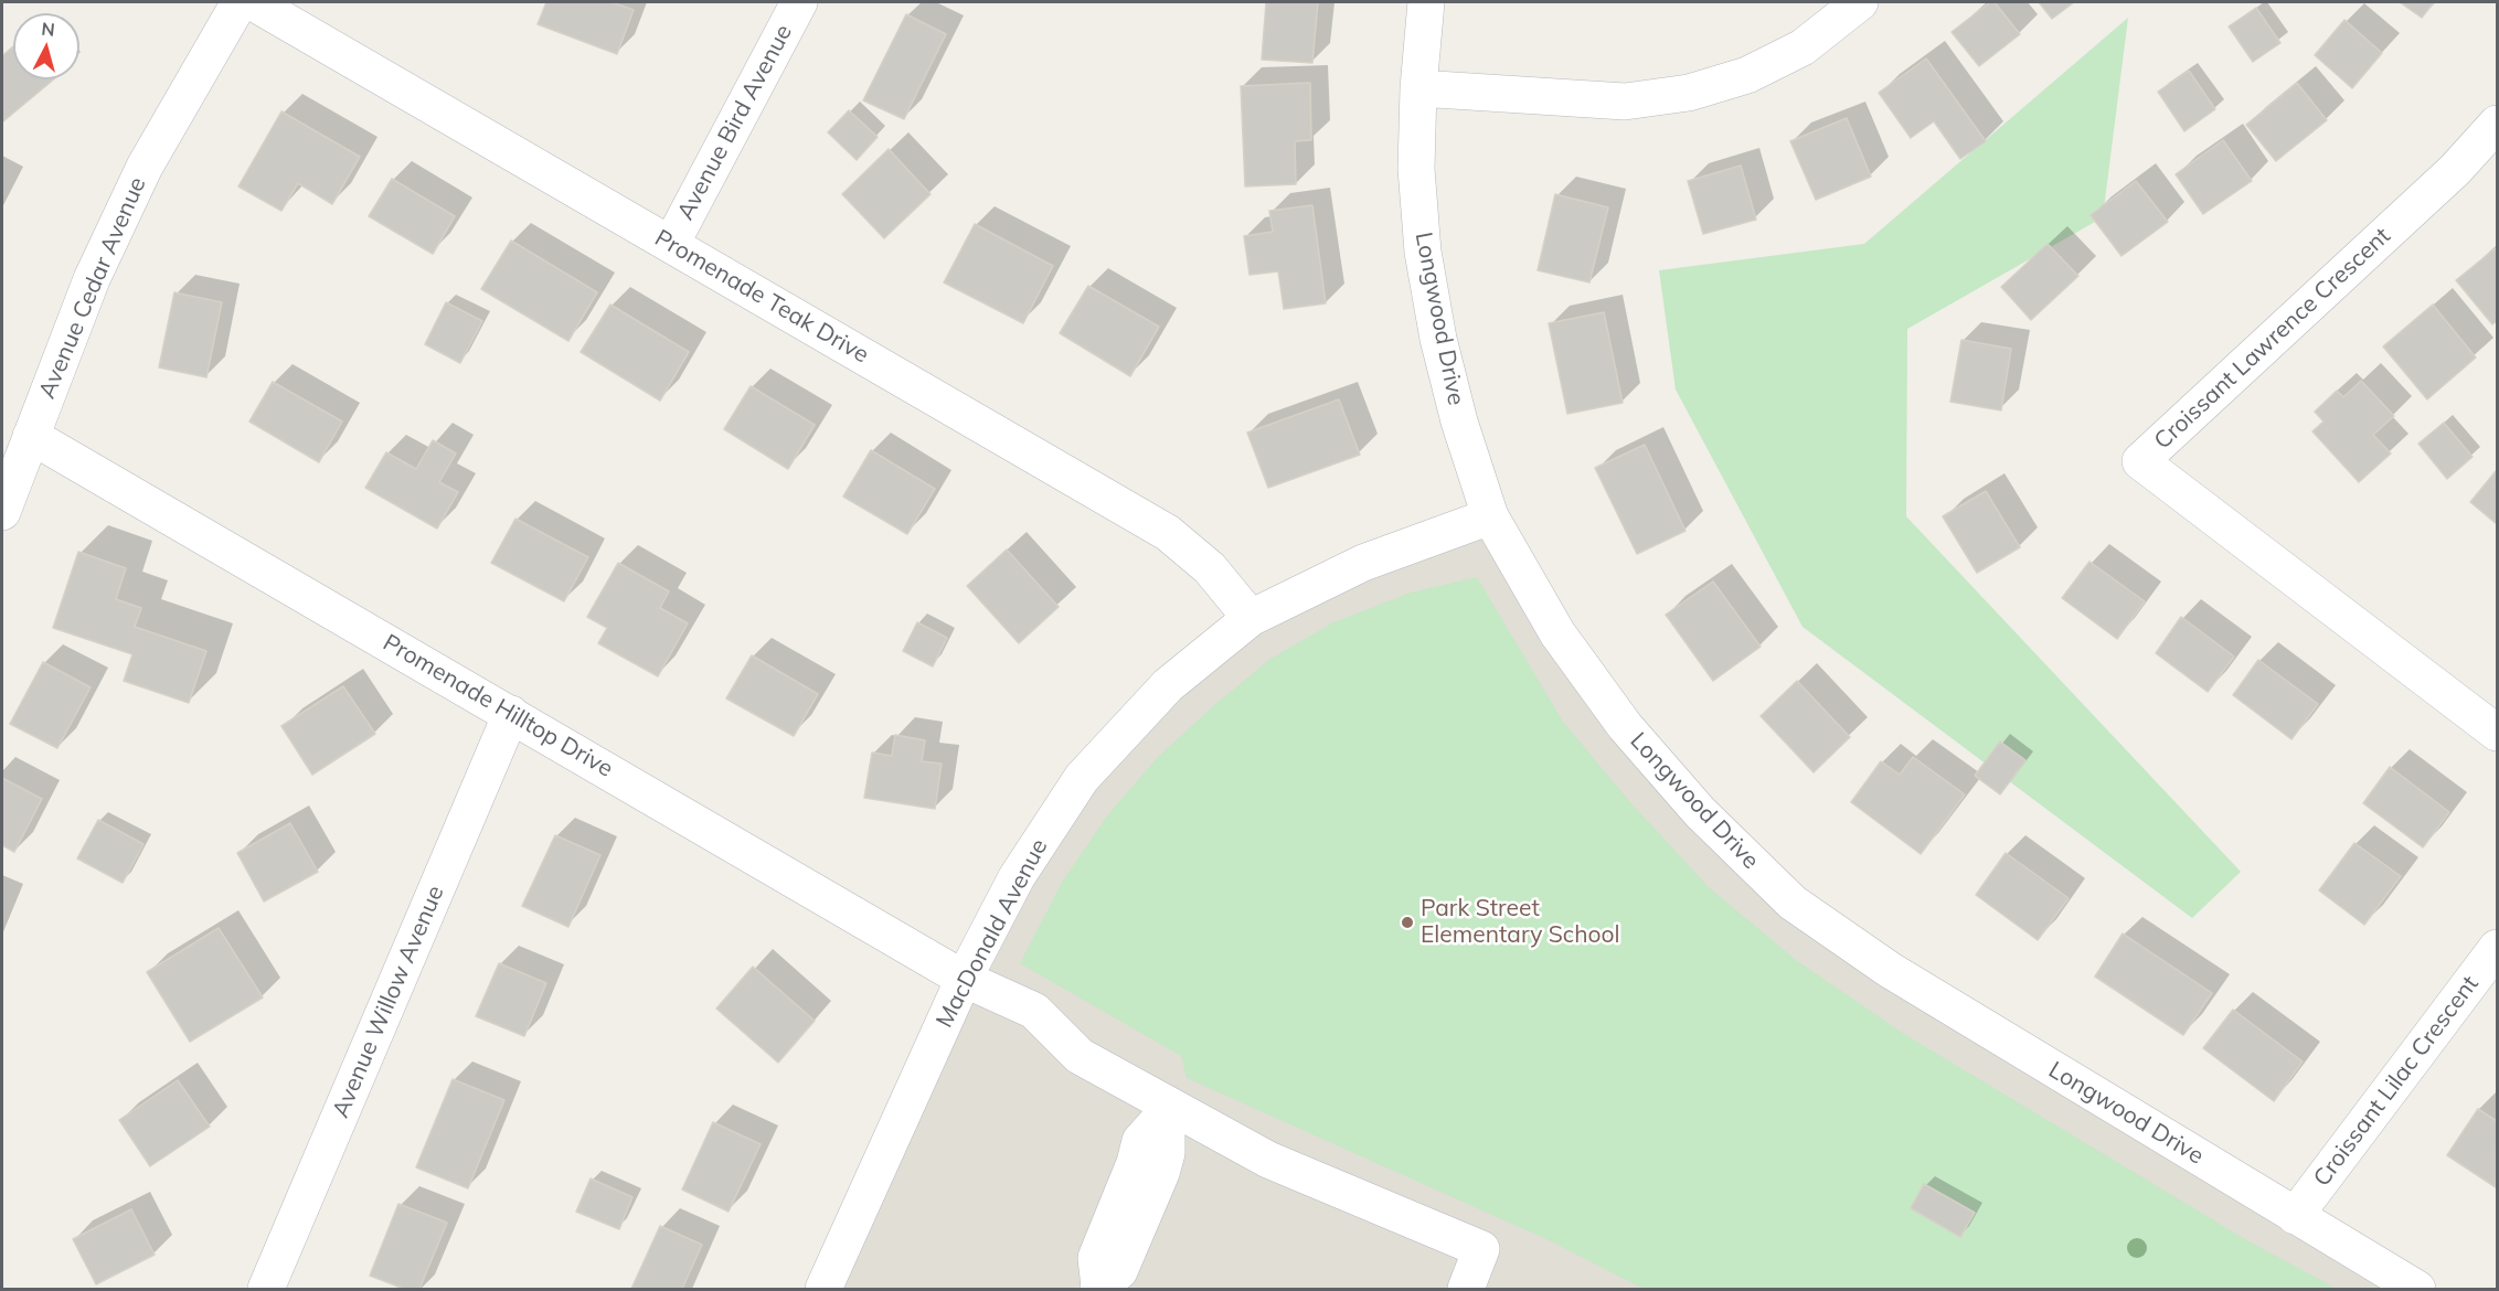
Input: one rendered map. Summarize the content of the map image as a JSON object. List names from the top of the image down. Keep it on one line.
{"streets":{"street":["Avenue Bird Avenue","Avenue Cedar Avenue","Promenade Teak Drive","Longwood Drive","Croissant Lawrence Crescent","Promenade Hilltop Drive","MacDonald Avenue","Avenue Willow Avenue","Croissant Lilac Crescent"]},"crossings":[["Avenue Bird Avenue","Promenade Teak Drive"],["Avenue Cedar Avenue","Promenade Hilltop Drive"],["Promenade Teak Drive","MacDonald Avenue"],["Longwood Drive","MacDonald Avenue"],["Longwood Drive","Croissant Lilac Crescent"],["Promenade Hilltop Drive","MacDonald Avenue"],["Promenade Hilltop Drive","Avenue Willow Avenue"]],"places":["Park Street Elementary School"],"north":"top"}
